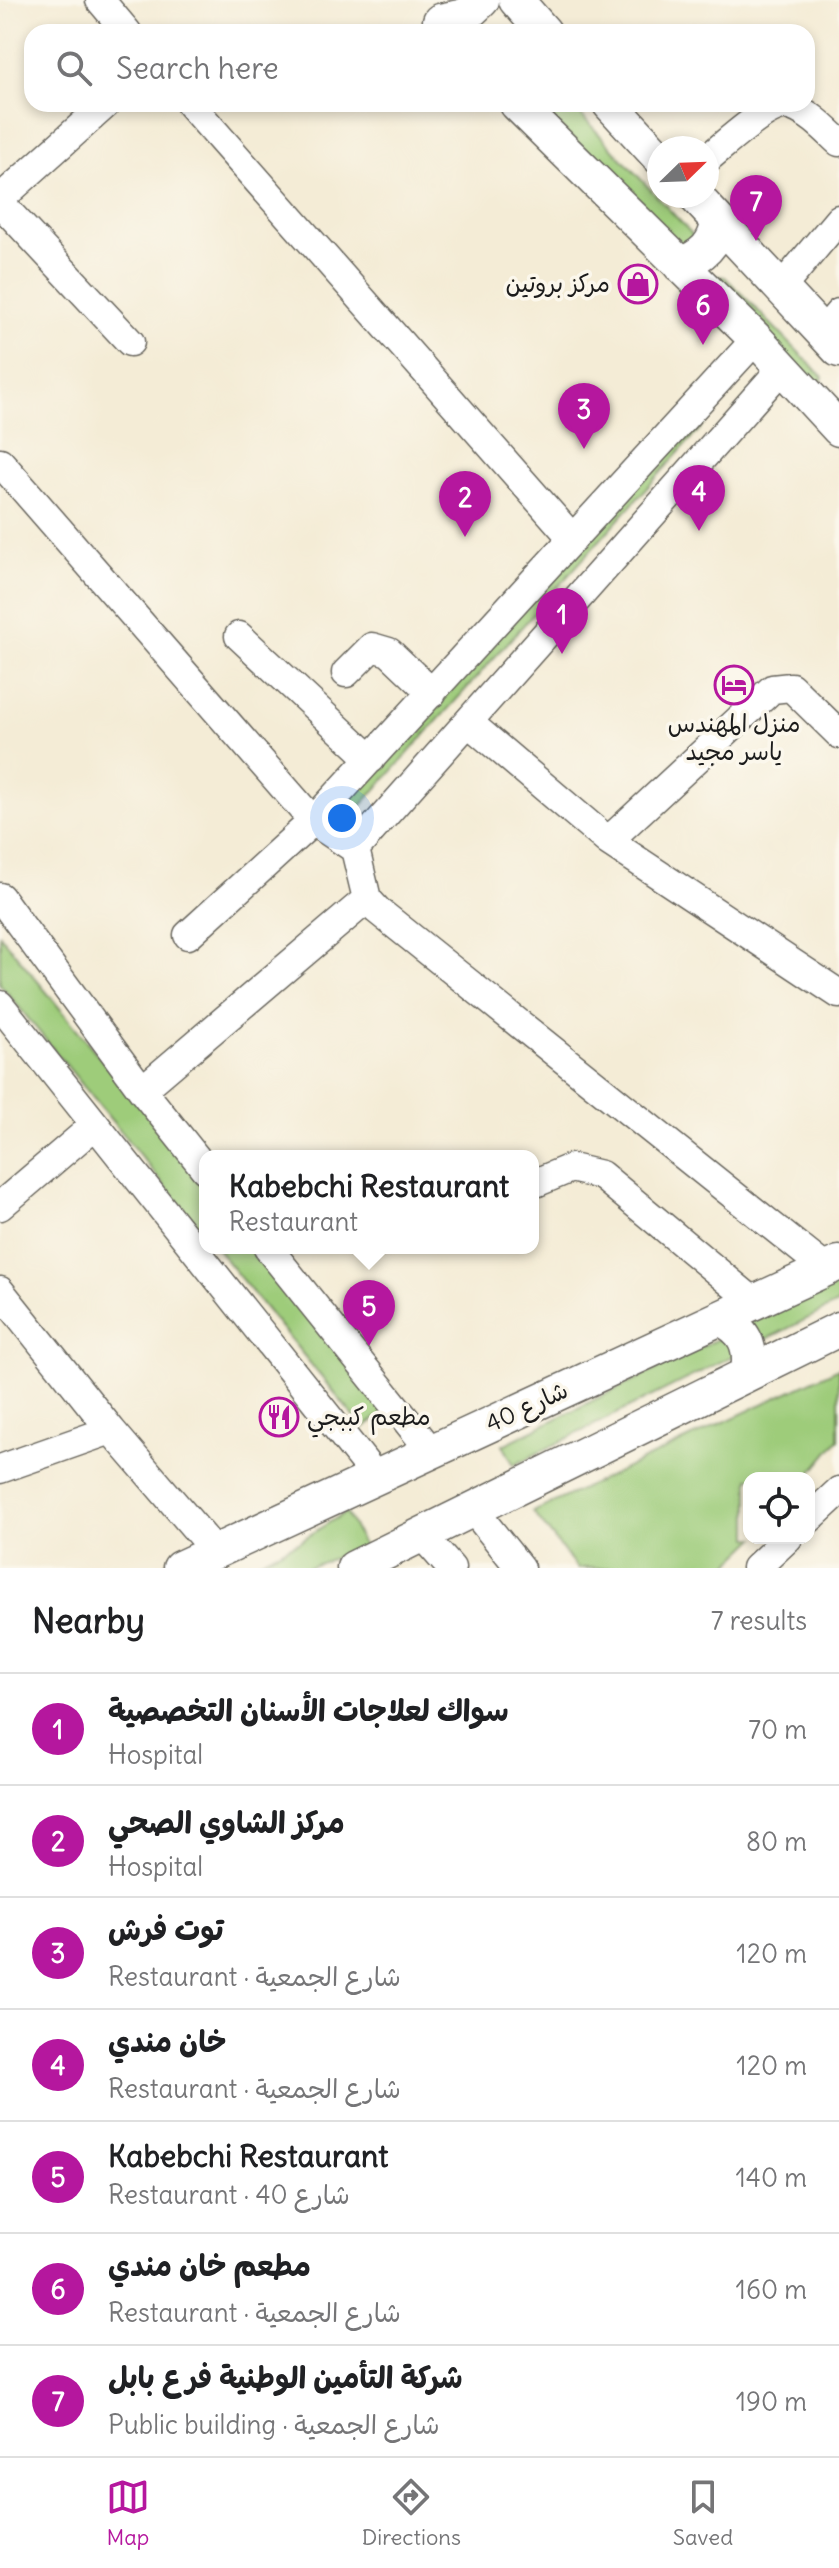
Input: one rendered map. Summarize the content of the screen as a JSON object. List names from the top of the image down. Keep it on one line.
{"streets":{"main road":["شارع 40"]},"places":{"shop":["مركز بروتين"],"hotel":["منزل المهندس ياسر مجيد"],"restaurant":["مطعم كببجي"]},"north":"top right","page":{"search":"Search here","pins":["7","6","3","4","2","1","5"],"popup":["Kabebchi Restaurant","Restaurant"],"heading":["Nearby","7 results"],"list":[{"mark":"1","name":"سواك لعلاجات الأسنان التخصصية","note":"Hospital","value":"70 m"},{"mark":"2","name":"مركز الشاوي الصحي","note":"Hospital","value":"80 m"},{"mark":"3","name":"توت فرش","note":"Restaurant · شارع الجمعية","value":"120 m"},{"mark":"4","name":"خان مندي","note":"Restaurant · شارع الجمعية","value":"120 m"},{"mark":"5","name":"Kabebchi Restaurant","note":"Restaurant · شارع 40","value":"140 m"},{"mark":"6","name":"مطعم خان مندي","note":"Restaurant · شارع الجمعية","value":"160 m"},{"mark":"7","name":"شركة التأمين الوطنية فرع بابل","note":"Public building · شارع الجمعية","value":"190 m"}],"nav":["Map","Directions","Saved"]}}
